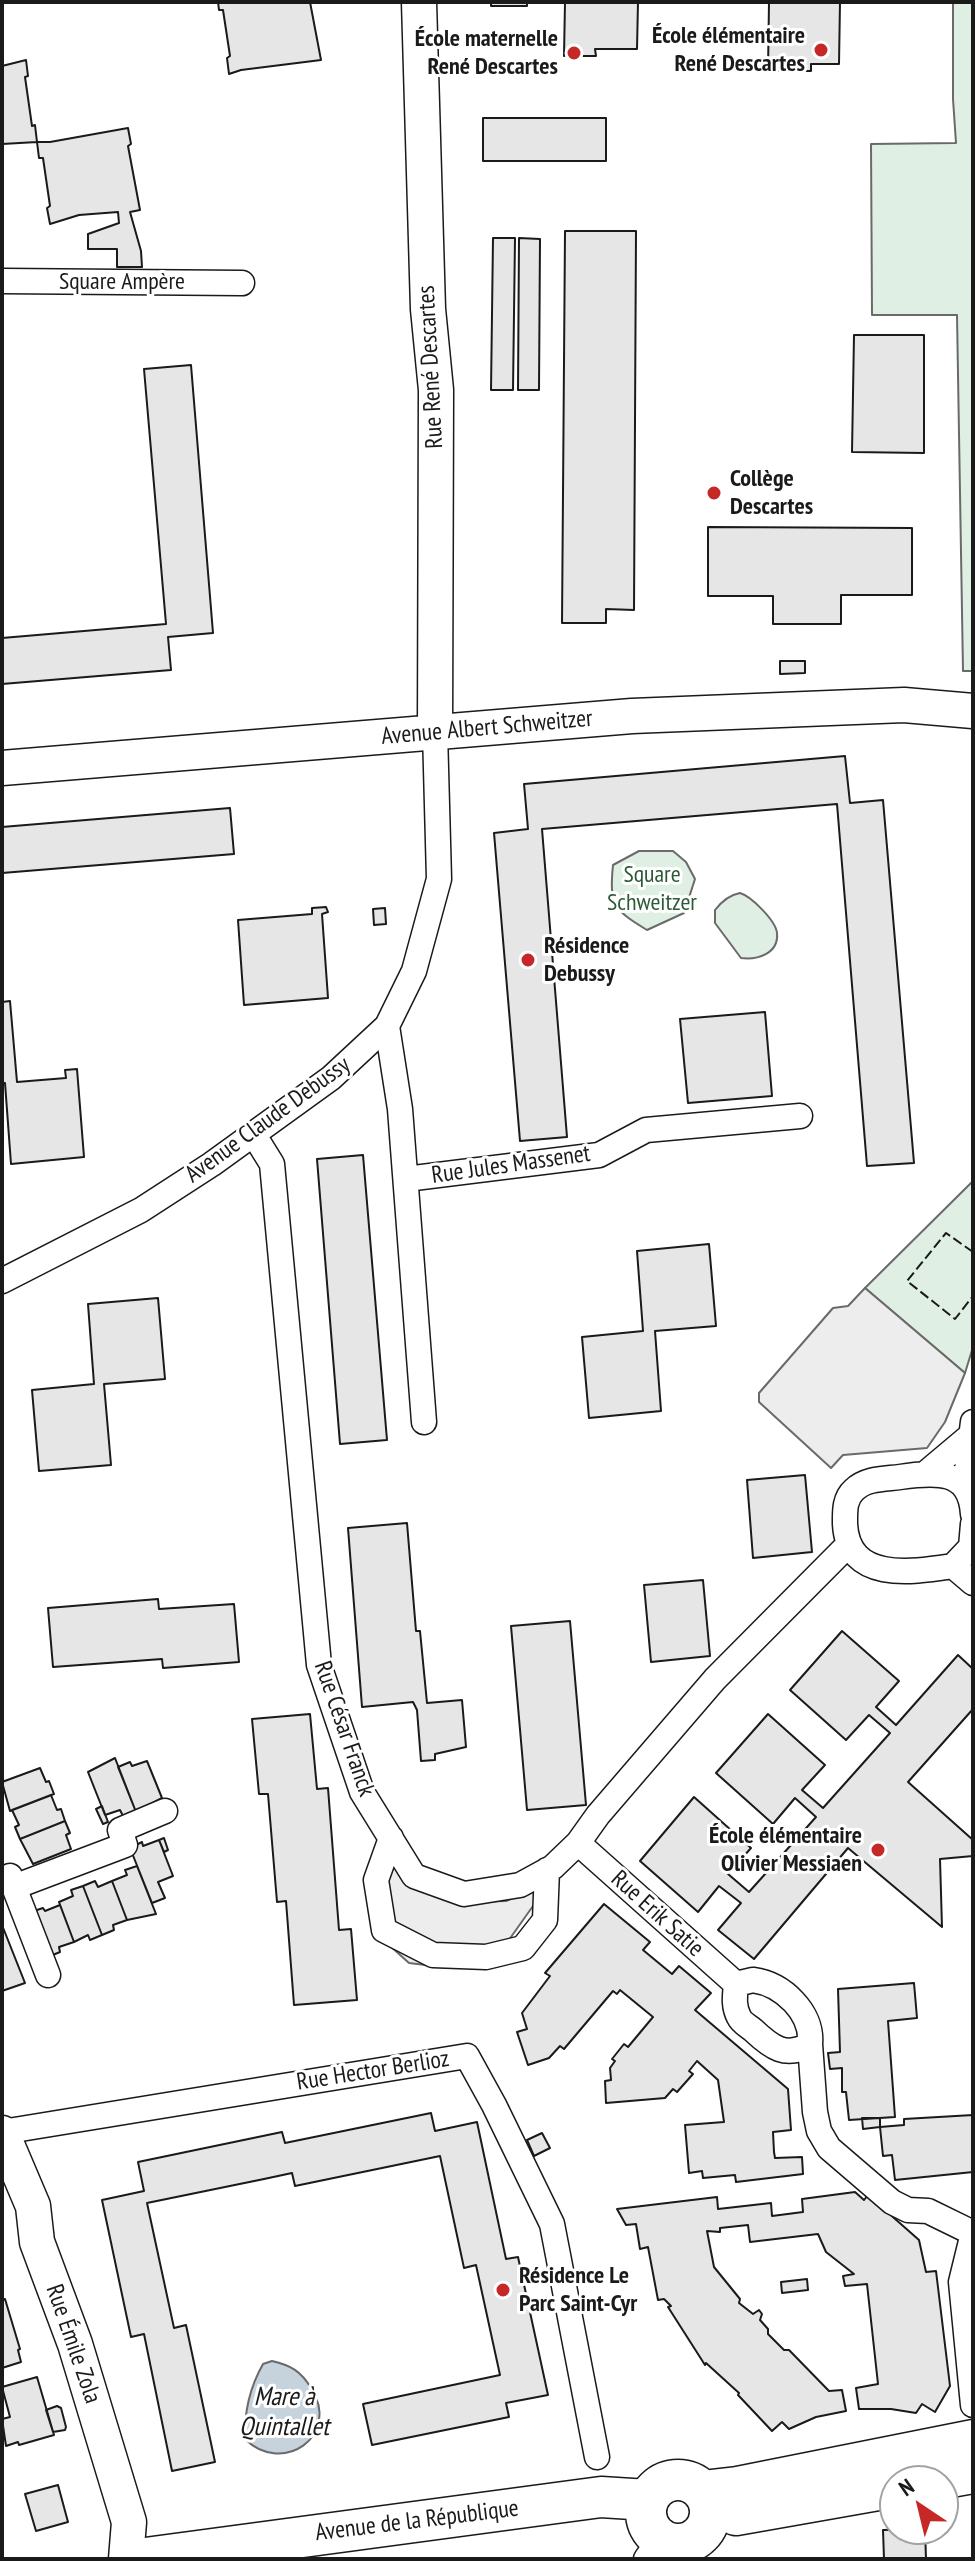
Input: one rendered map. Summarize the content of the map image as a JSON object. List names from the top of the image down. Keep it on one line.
{"streets":{"main road":["Avenue de la République"],"street":["Square Ampère","Rue René Descartes","Avenue Albert Schweitzer","Avenue Claude Debussy","Rue Jules Massenet","Rue César Franck","Rue Erik Satie","Rue Hector Berlioz","Rue Émile Zola"]},"crossings":[["Rue René Descartes","Avenue Albert Schweitzer"],["Rue René Descartes","Avenue Claude Debussy"],["Avenue Albert Schweitzer","Avenue Claude Debussy"],["Avenue Claude Debussy","Rue Jules Massenet"],["Avenue Claude Debussy","Rue César Franck"],["Rue César Franck","Rue Erik Satie"],["Rue Hector Berlioz","Rue Émile Zola"]],"water":["Mare à Quintallet"],"parks":["Square Schweitzer"],"places":["École élémentaire René Descartes","École maternelle René Descartes","Collège Descartes","Résidence Debussy","École élémentaire Olivier Messiaen","Résidence Le Parc Saint-Cyr"],"north":"top left"}
